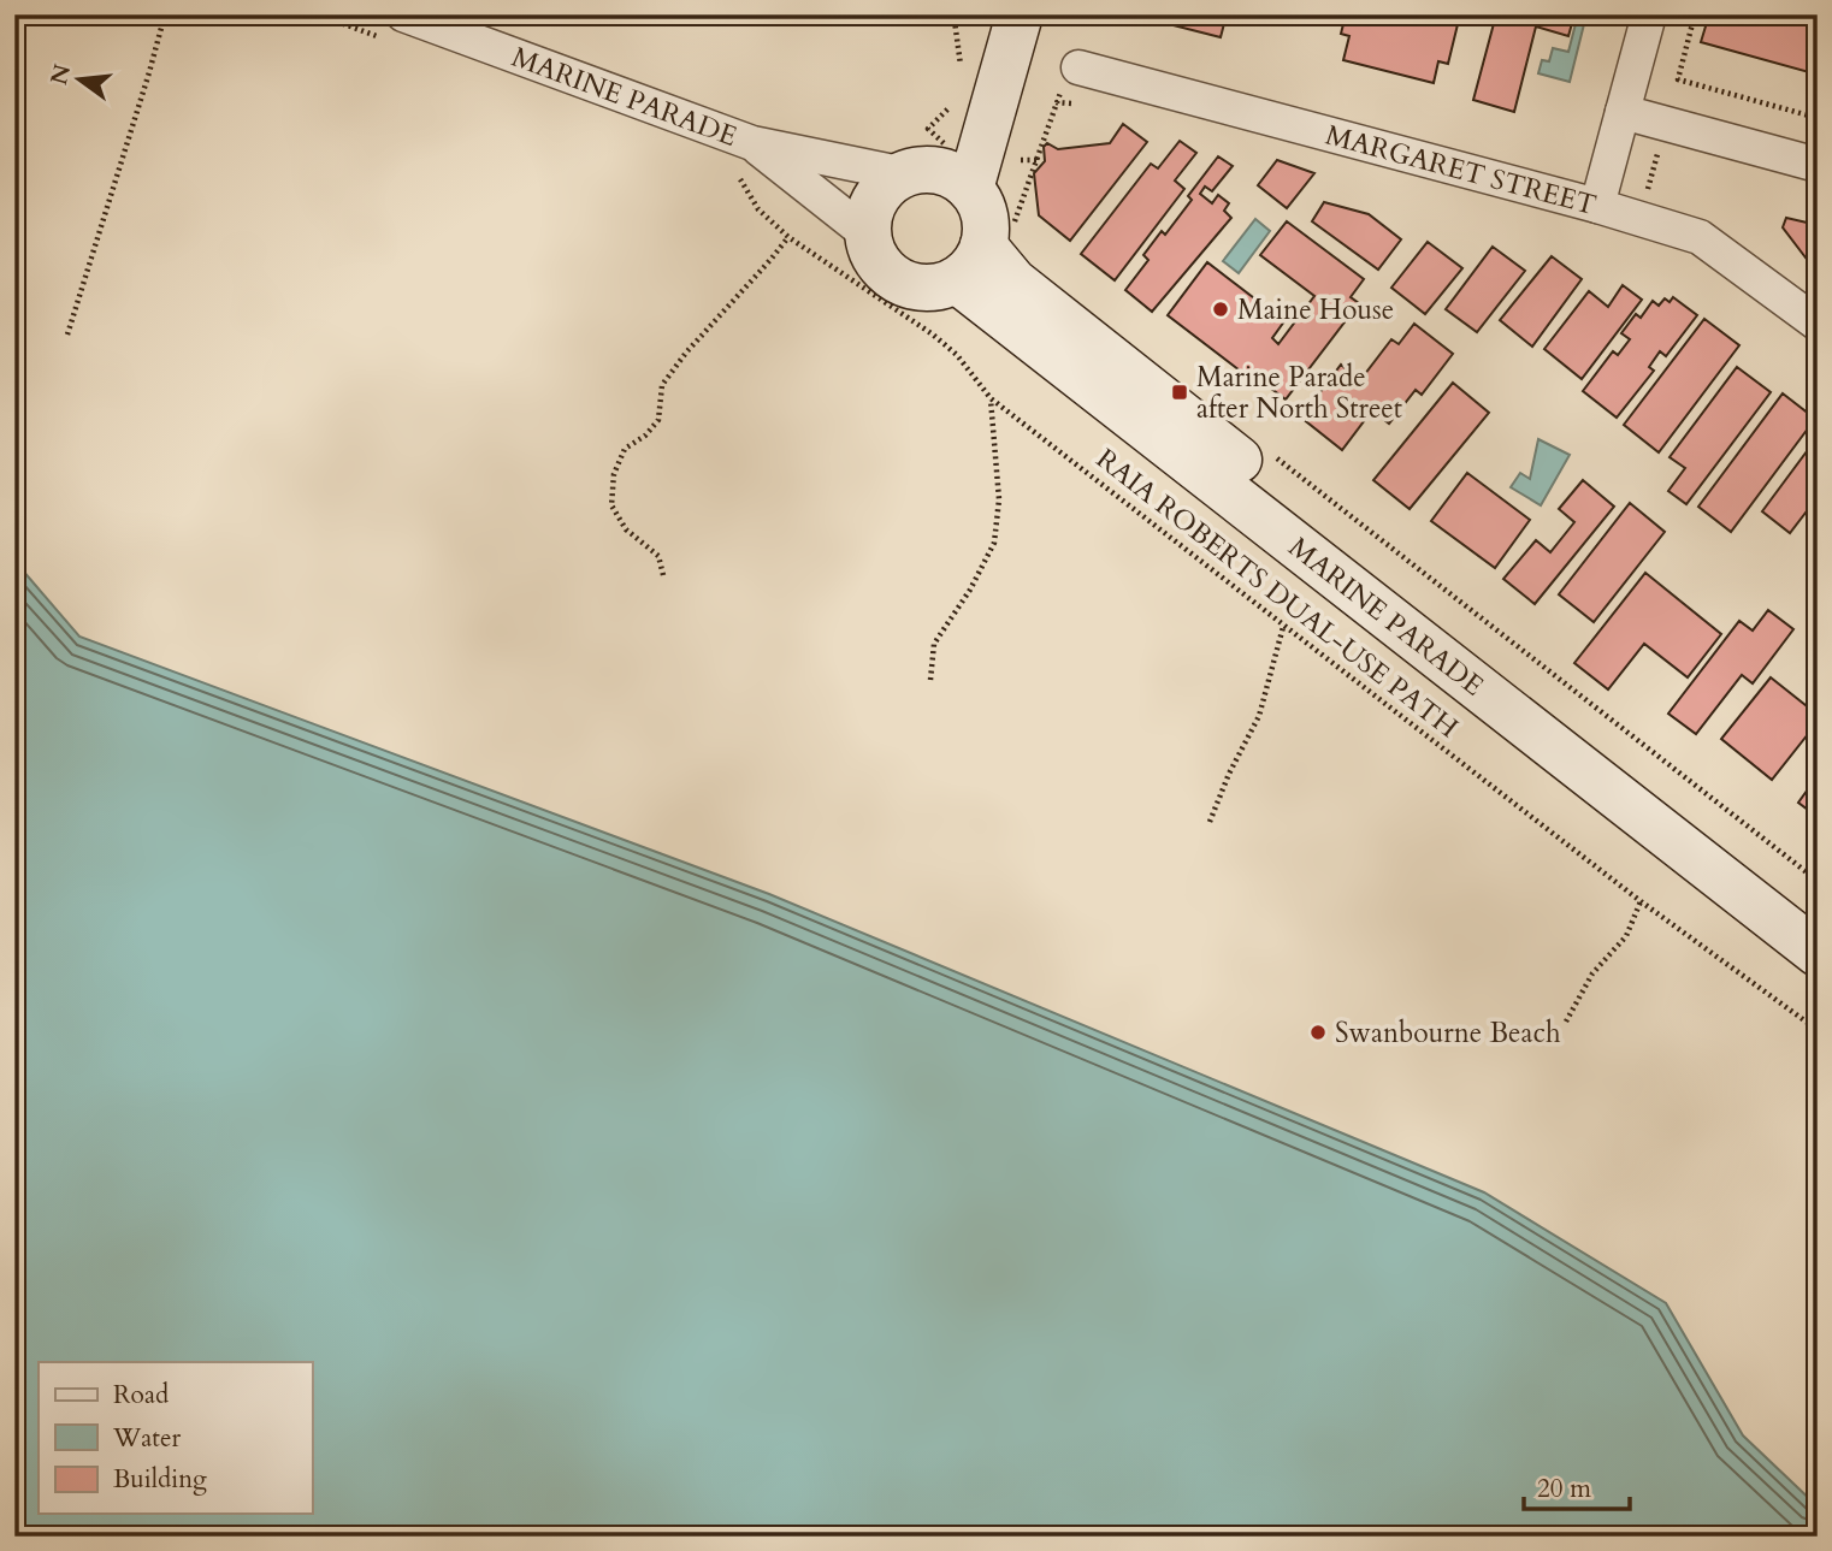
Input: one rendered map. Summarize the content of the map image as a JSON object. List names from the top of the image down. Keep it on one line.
{"streets":{"street":["MARINE PARADE","MARGARET STREET"],"path":["RAIA ROBERTS DUAL-USE PATH"]},"crossings":[["MARINE PARADE","RAIA ROBERTS DUAL-USE PATH"]],"places":{"other":["Maine House","Swanbourne Beach"],"transit":["Marine Parade after North Street"]},"legend":["Road","Water","Building"],"scale_bar":"20 m","north":"left"}
